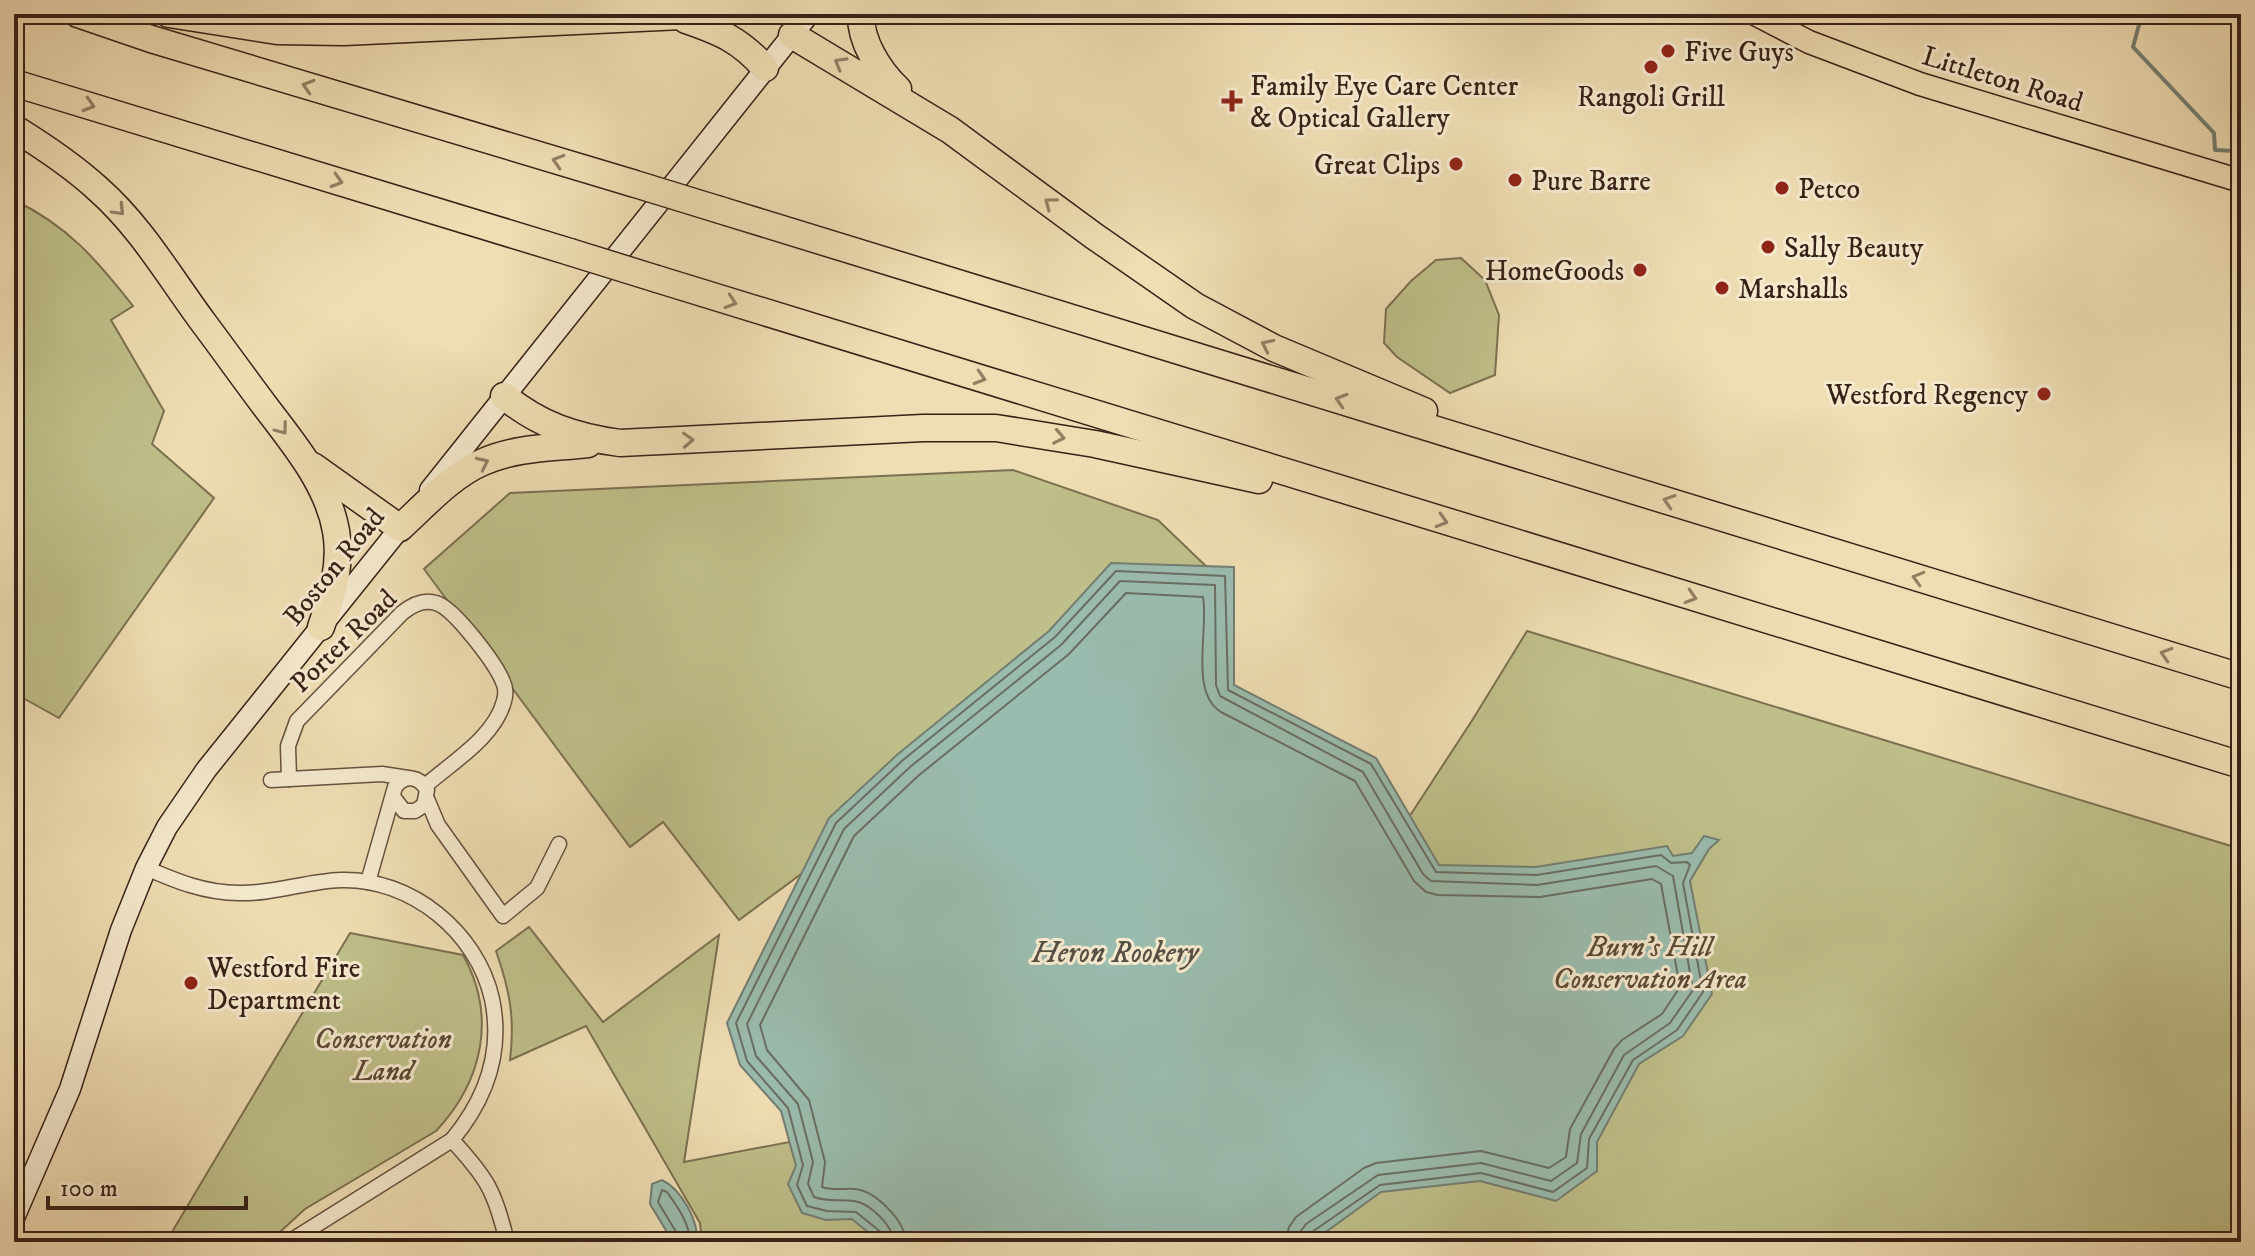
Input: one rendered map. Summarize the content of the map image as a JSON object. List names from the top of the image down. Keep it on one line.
{"streets":{"main road":["Littleton Road","Boston Road"],"street":["Porter Road"]},"water":["Heron Rookery"],"parks":["Burn’s Hill Conservation Area","Conservation Land"],"places":{"other":["Five Guys","Rangoli Grill","Great Clips","Pure Barre","Petco","Sally Beauty","HomeGoods","Marshalls","Westford Regency","Westford Fire Department"],"health":["Family Eye Care Center & Optical Gallery"]},"scale_bar":"100 m"}
